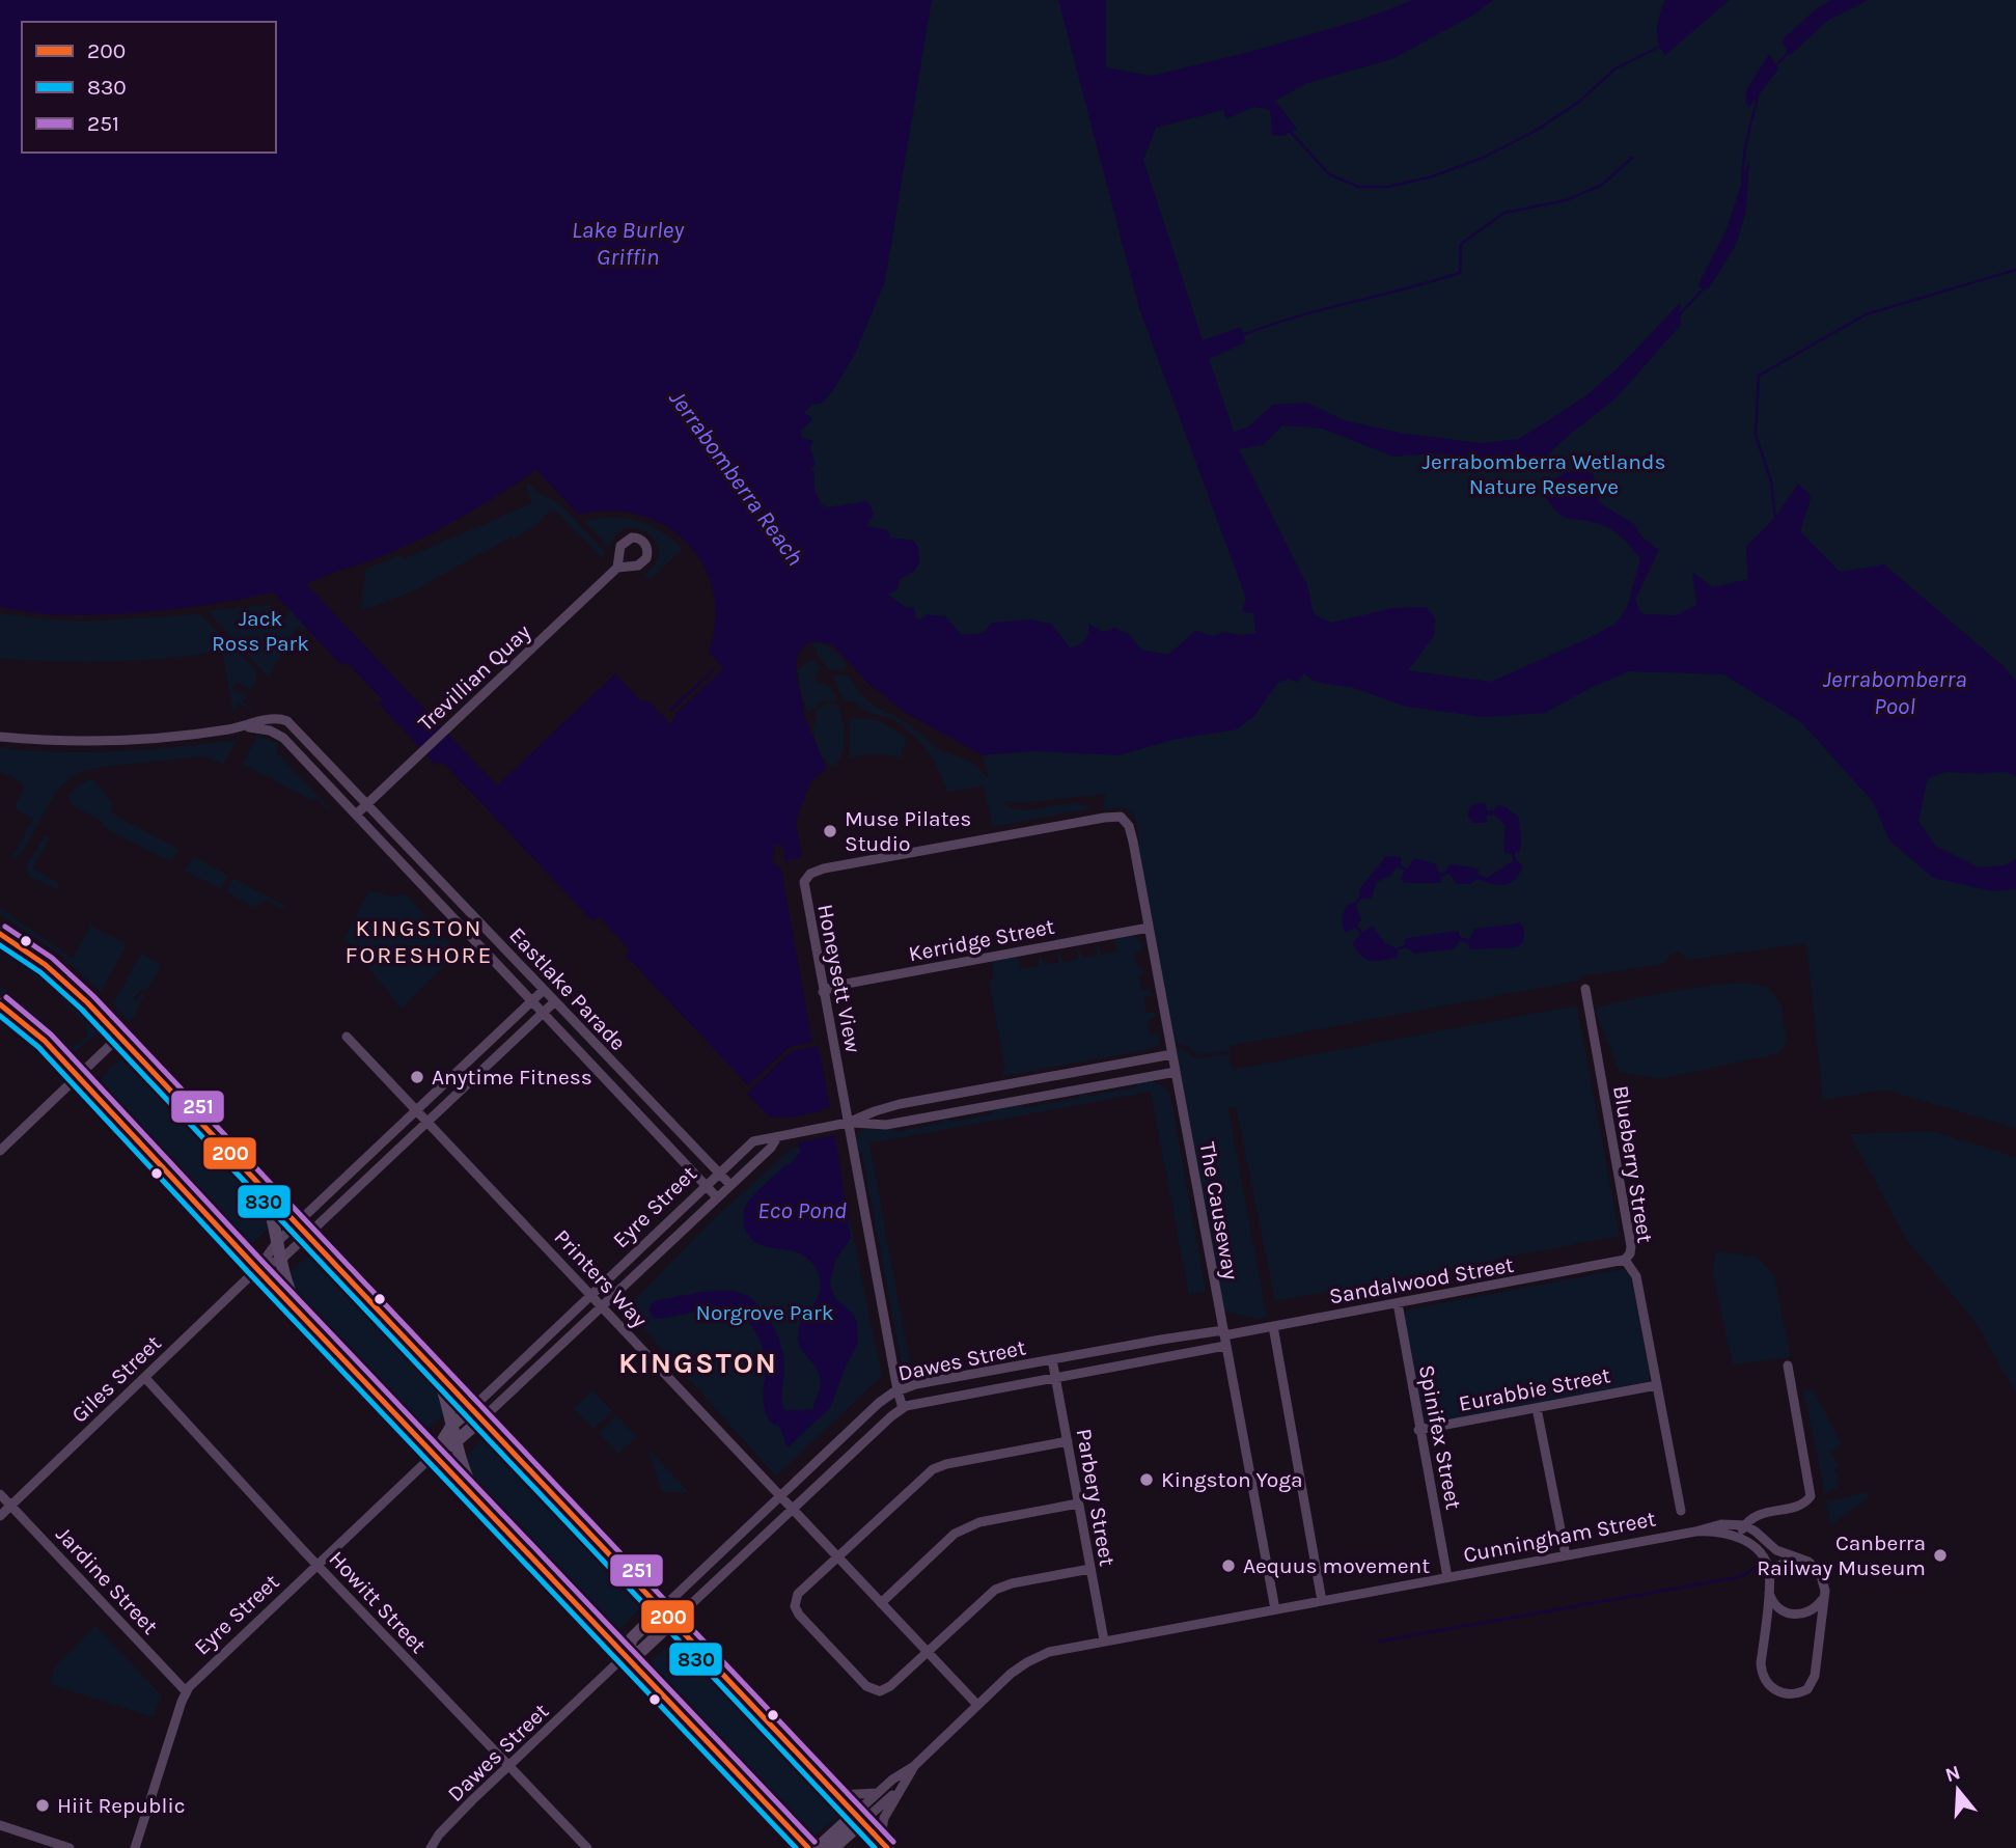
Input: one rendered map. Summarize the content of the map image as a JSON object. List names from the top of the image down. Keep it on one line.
{"streets":{"main road":["Eyre Street","Cunningham Street"],"street":["Trevillian Quay","Kerridge Street","Honeysett View","Eastlake Parade","Blueberry Street","The Causeway","Printers Way","Sandalwood Street","Dawes Street","Giles Street","Eurabbie Street","Spinifex Street","Parbery Street","Jardine Street","Howitt Street"]},"crossings":[["Trevillian Quay","Eastlake Parade"],["Kerridge Street","Honeysett View"],["Kerridge Street","The Causeway"],["Honeysett View","Eyre Street"],["Honeysett View","The Causeway"],["Honeysett View","Dawes Street"],["Eastlake Parade","Eyre Street"],["Eastlake Parade","Giles Street"],["Blueberry Street","Sandalwood Street"],["Blueberry Street","Eurabbie Street"],["Eyre Street","The Causeway"],["Eyre Street","Printers Way"],["Eyre Street","Jardine Street"],["Eyre Street","Howitt Street"],["The Causeway","Sandalwood Street"],["The Causeway","Dawes Street"],["The Causeway","Cunningham Street"],["Printers Way","Dawes Street"],["Printers Way","Giles Street"],["Printers Way","Cunningham Street"],["Sandalwood Street","Dawes Street"],["Sandalwood Street","Spinifex Street"],["Dawes Street","Parbery Street"],["Dawes Street","Howitt Street"],["Giles Street","Jardine Street"],["Giles Street","Howitt Street"],["Eurabbie Street","Spinifex Street"],["Spinifex Street","Cunningham Street"],["Parbery Street","Cunningham Street"]],"districts":["KINGSTON FORESHORE","KINGSTON"],"water":["Lake Burley Griffin","Jerrabomberra Reach","Jerrabomberra Pool","Eco Pond"],"parks":["Jerrabomberra Wetlands Nature Reserve","Jack Ross Park","Norgrove Park"],"places":["Muse Pilates Studio","Anytime Fitness","Kingston Yoga","Canberra Railway Museum","Aequus movement","Hiit Republic"],"lines":["transit line 251","transit line 200","transit line 830"],"legend":["200","830","251"],"north":"top"}
